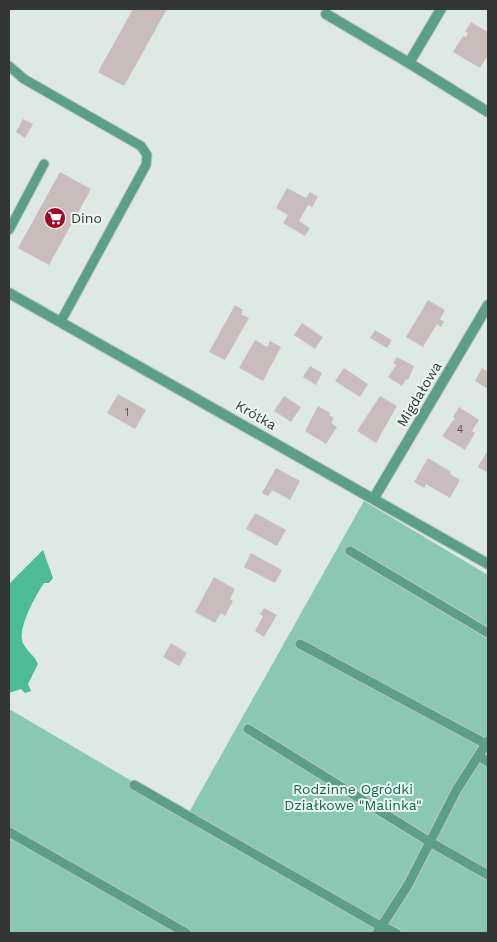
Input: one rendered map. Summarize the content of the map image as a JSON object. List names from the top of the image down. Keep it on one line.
{"streets":{"street":["Migdałowa","Krótka"]},"crossings":[["Migdałowa","Krótka"]],"parks":["Rodzinne Ogródki Działkowe \"Malinka\""],"places":{"supermarket":["Dino"]},"house_numbers":["1","4"]}
